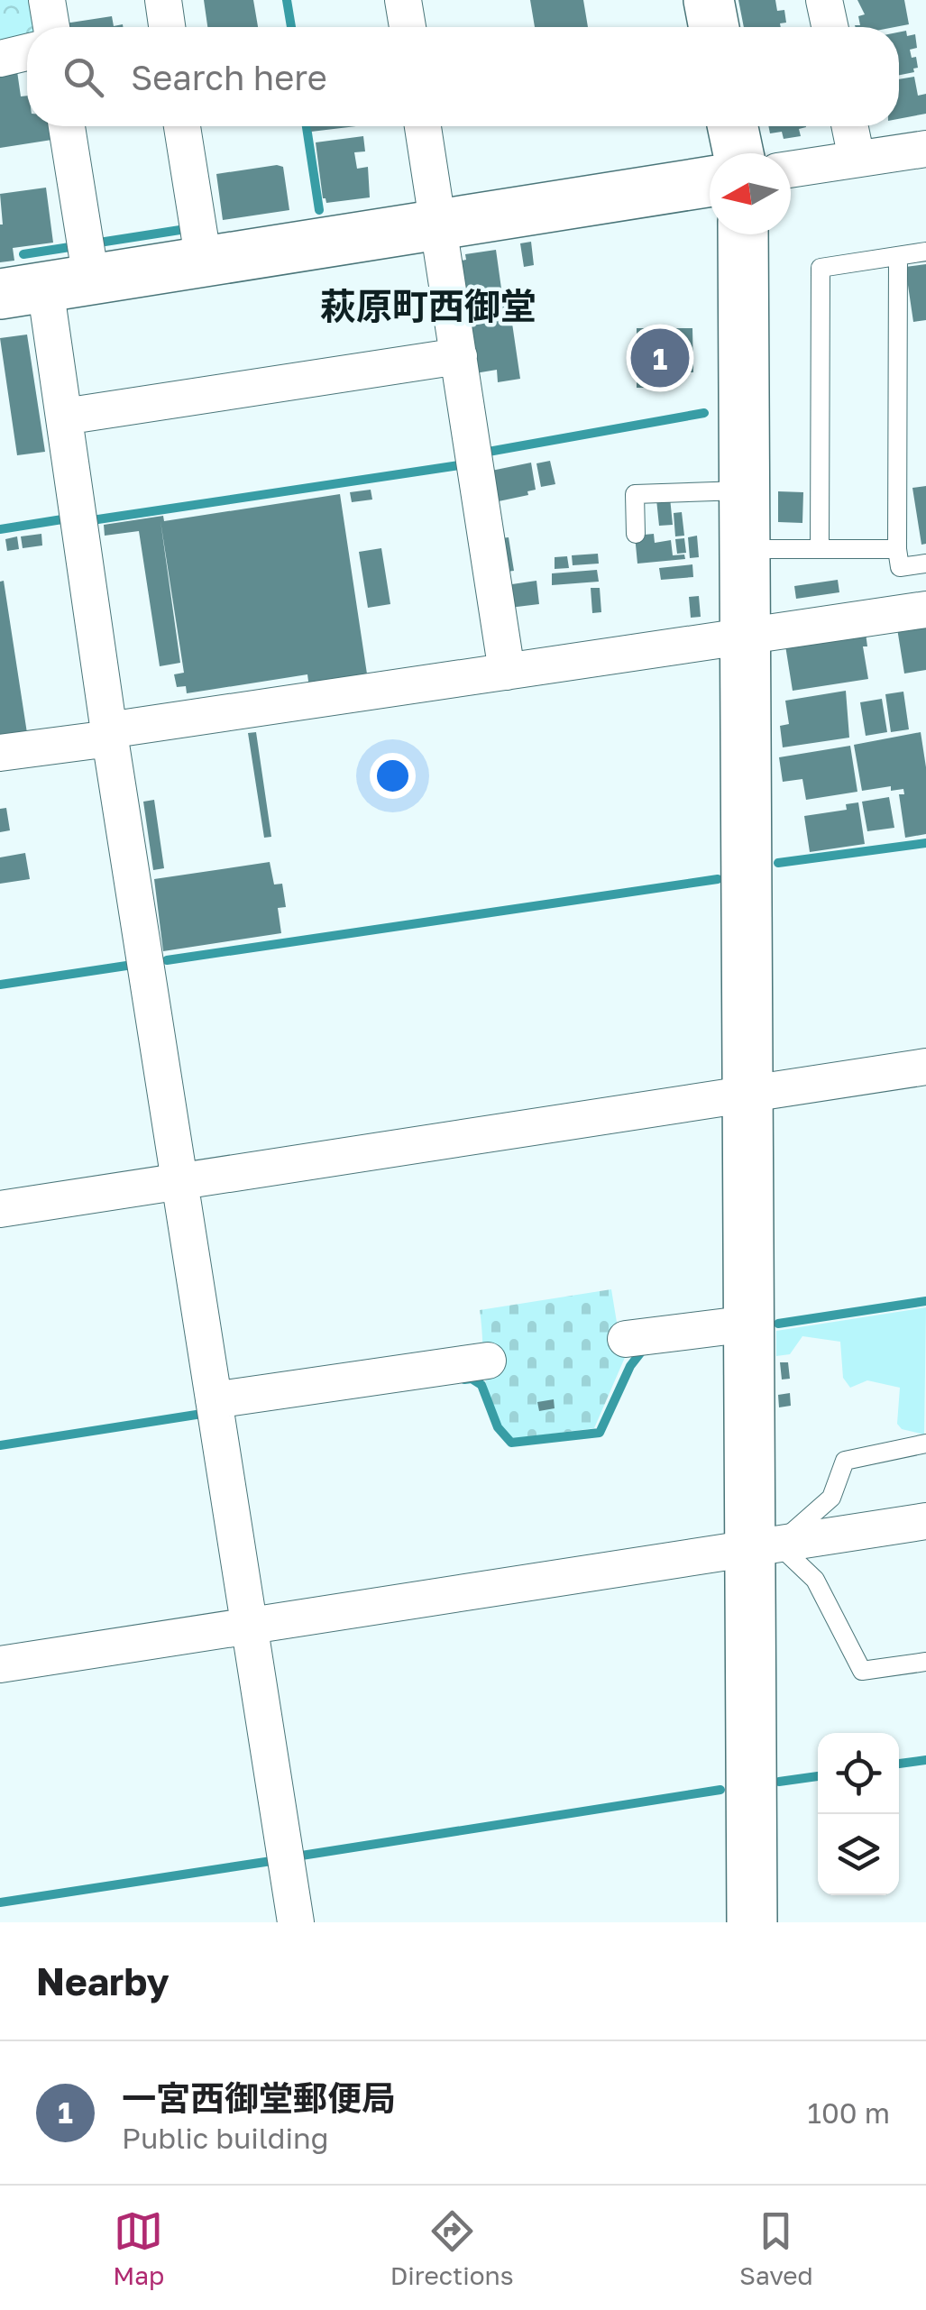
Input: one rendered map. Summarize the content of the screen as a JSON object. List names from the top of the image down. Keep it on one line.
{"districts":["萩原町西御堂"],"north":"left","page":{"search":"Search here","pins":"1","heading":"Nearby","list":[{"mark":"1","name":"一宮西御堂郵便局","note":"Public building","value":"100 m"}],"nav":["Map","Directions","Saved"]}}
